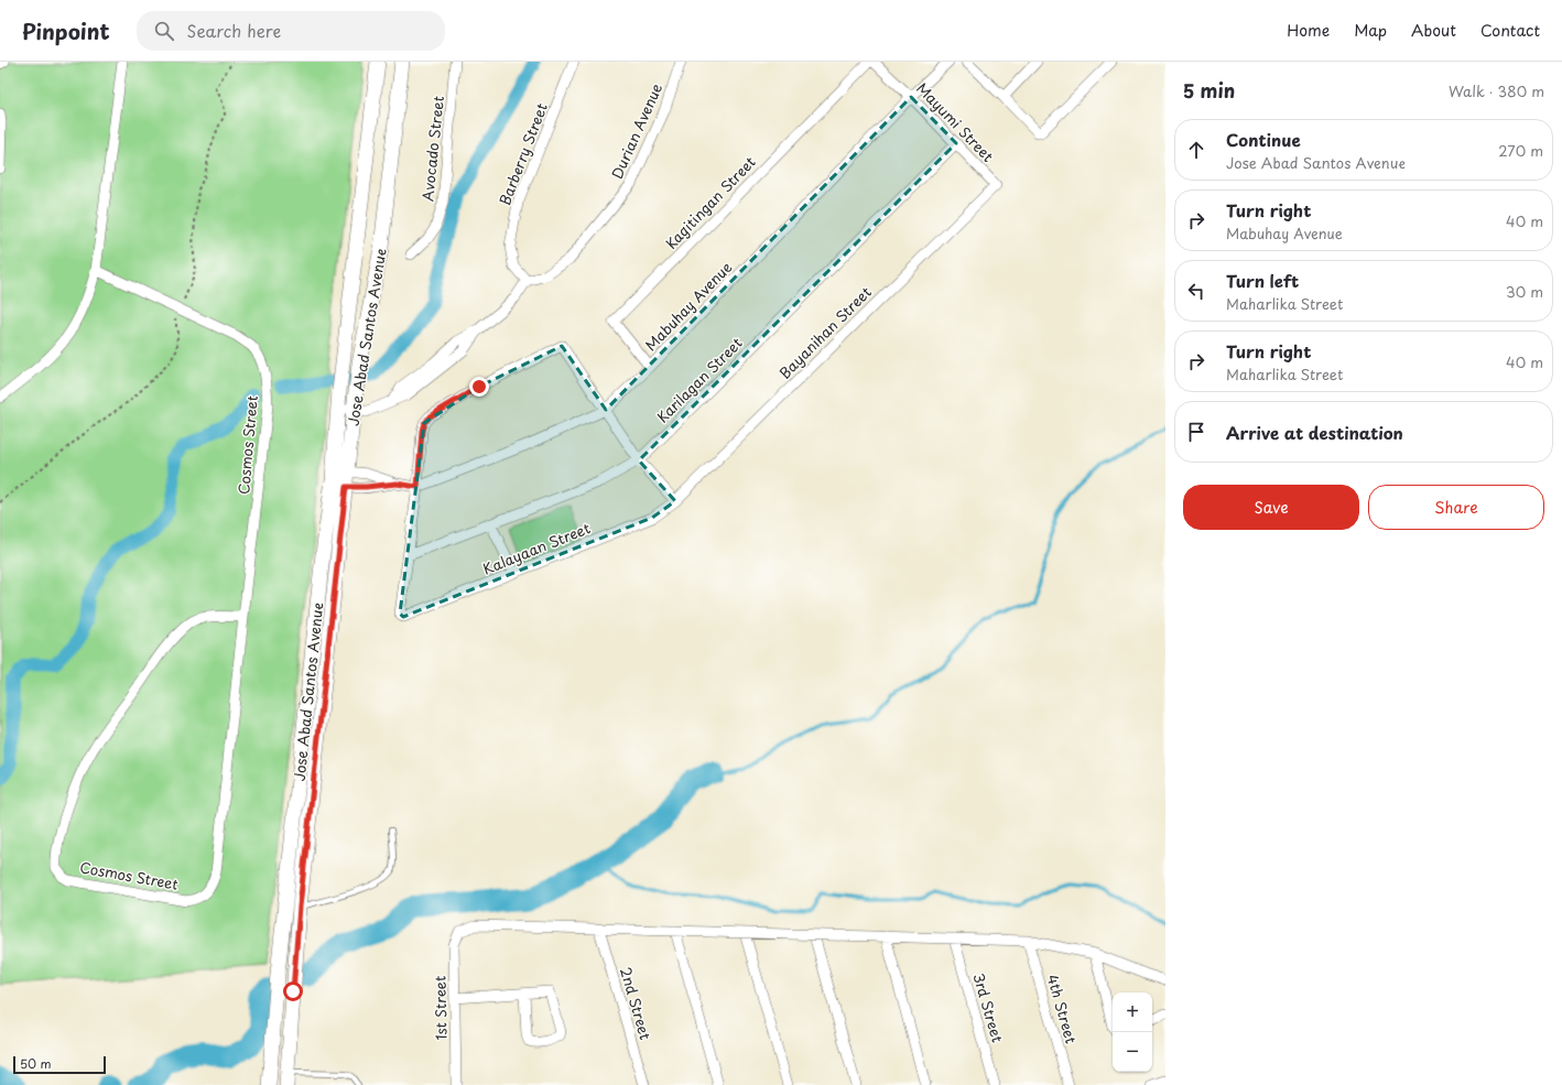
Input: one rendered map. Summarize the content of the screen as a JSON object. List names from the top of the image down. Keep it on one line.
{"streets":{"main road":["Jose Abad Santos Avenue"],"street":["Mayumi Street","Durian Avenue","Avocado Street","Barberry Street","Kagitingan Street","Mabuhay Avenue","Bayanihan Street","Karilagan Street","Cosmos Street","Kalayaan Street","2nd Street","1st Street","3rd Street","4th Street"]},"crossings":[["Mayumi Street","Mabuhay Avenue"],["Mayumi Street","Bayanihan Street"],["Mayumi Street","Karilagan Street"],["Durian Avenue","Barberry Street"],["Kagitingan Street","Mabuhay Avenue"],["Mabuhay Avenue","Jose Abad Santos Avenue"],["Bayanihan Street","Kalayaan Street"],["Karilagan Street","Kalayaan Street"],["2nd Street","1st Street"]],"scale_bar":"50 m","page":{"header":"Pinpoint","search":"Search here","nav":["Home","Map","About","Contact"],"heading":["5 min","Walk · 380 m"],"list":[["Continue","Jose Abad Santos Avenue","270 m"],["Turn right","Mabuhay Avenue","40 m"],["Turn left","Maharlika Street","30 m"],["Turn right","Maharlika Street","40 m"],"Arrive at destination"],"buttons":["Save","Share"],"map_buttons":["+","−"],"scale":"50 m"}}
